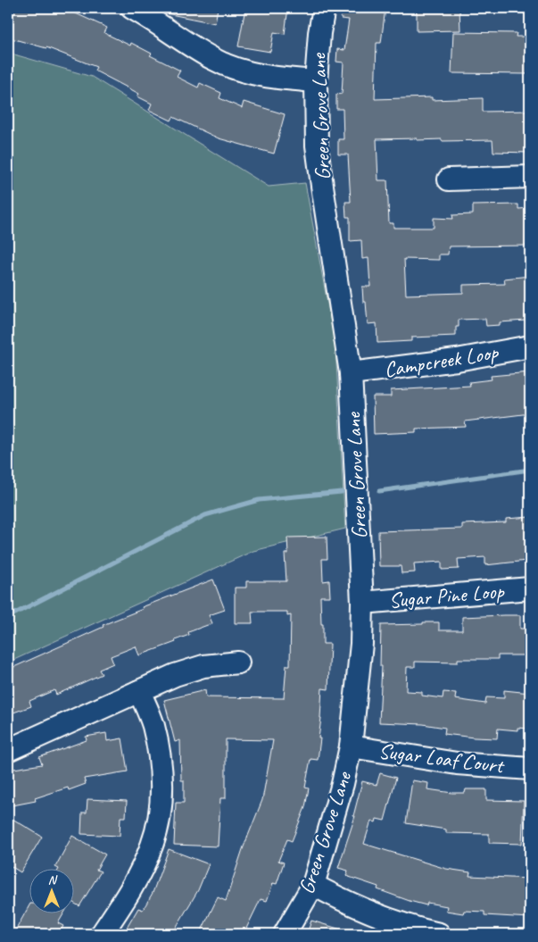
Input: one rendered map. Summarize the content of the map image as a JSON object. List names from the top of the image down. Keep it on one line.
{"streets":{"street":["Green Grove Lane","Campcreek Loop","Sugar Pine Loop","Sugar Loaf Court"]},"crossings":[["Green Grove Lane","Campcreek Loop"],["Green Grove Lane","Sugar Pine Loop"],["Green Grove Lane","Sugar Loaf Court"]],"north":"top"}
